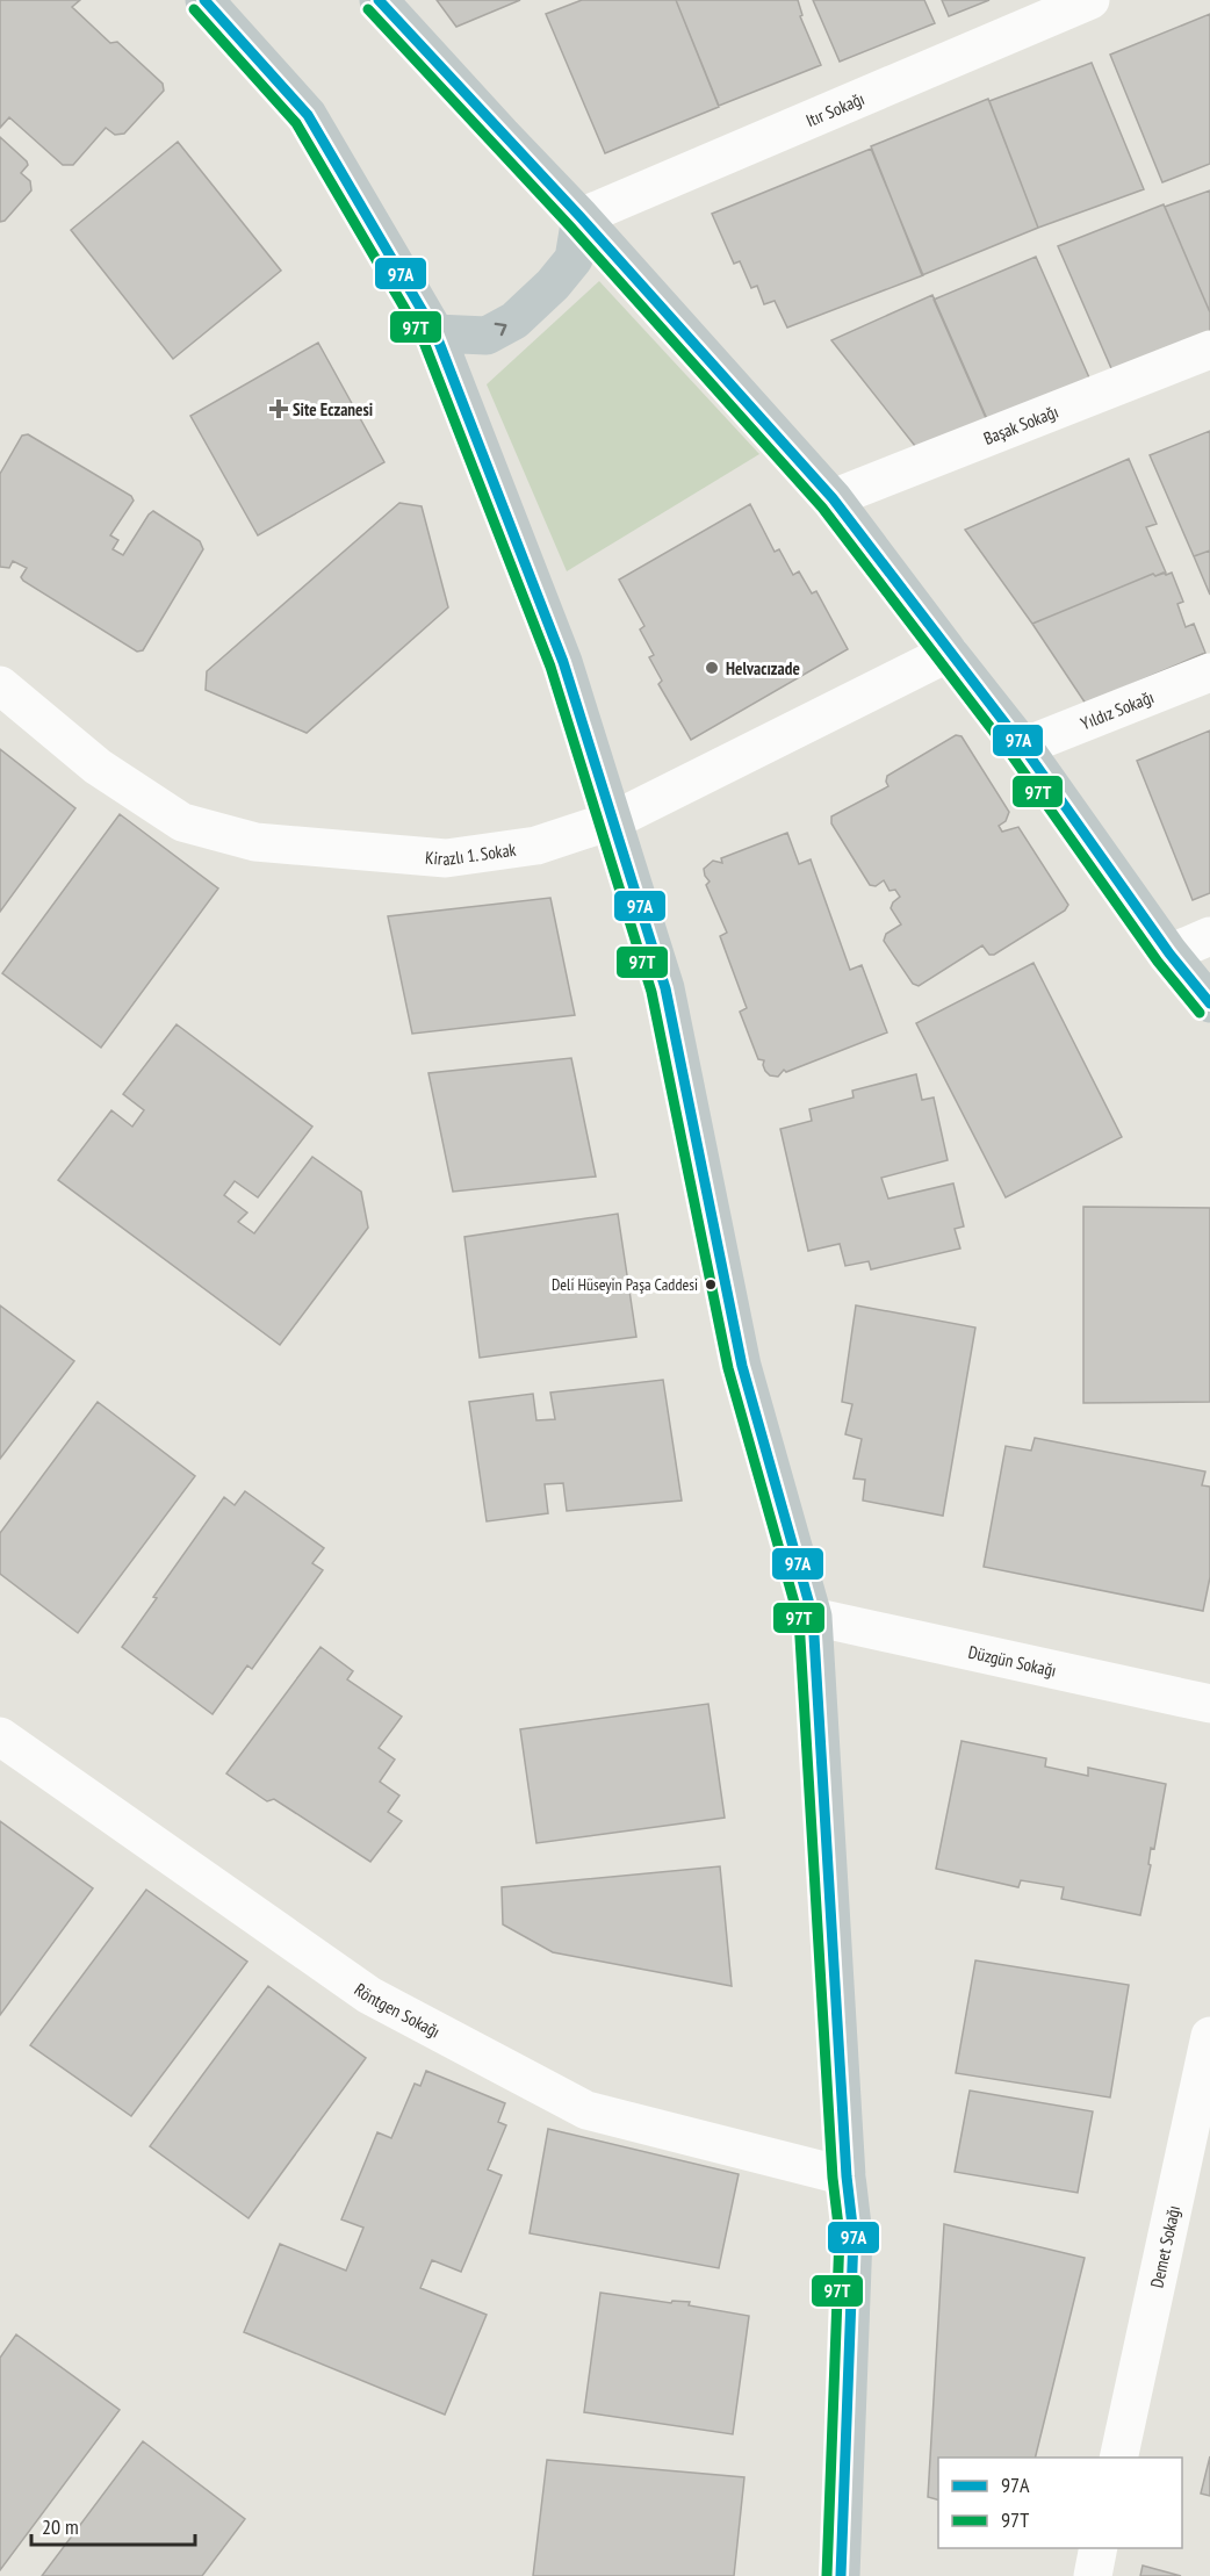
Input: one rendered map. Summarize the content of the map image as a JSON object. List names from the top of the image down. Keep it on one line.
{"streets":{"street":["Itır Sokağı","Başak Sokağı","Yıldız Sokağı","Kirazlı 1. Sokak","Düzgün Sokağı","Röntgen Sokağı","Demet Sokağı"]},"places":{"health":["Site Eczanesi"],"other":["Helvacızade","Deli Hüseyin Paşa Caddesi"]},"lines":["transit line 97A","transit line 97T"],"legend":["97A","97T"],"scale_bar":"20 m"}
